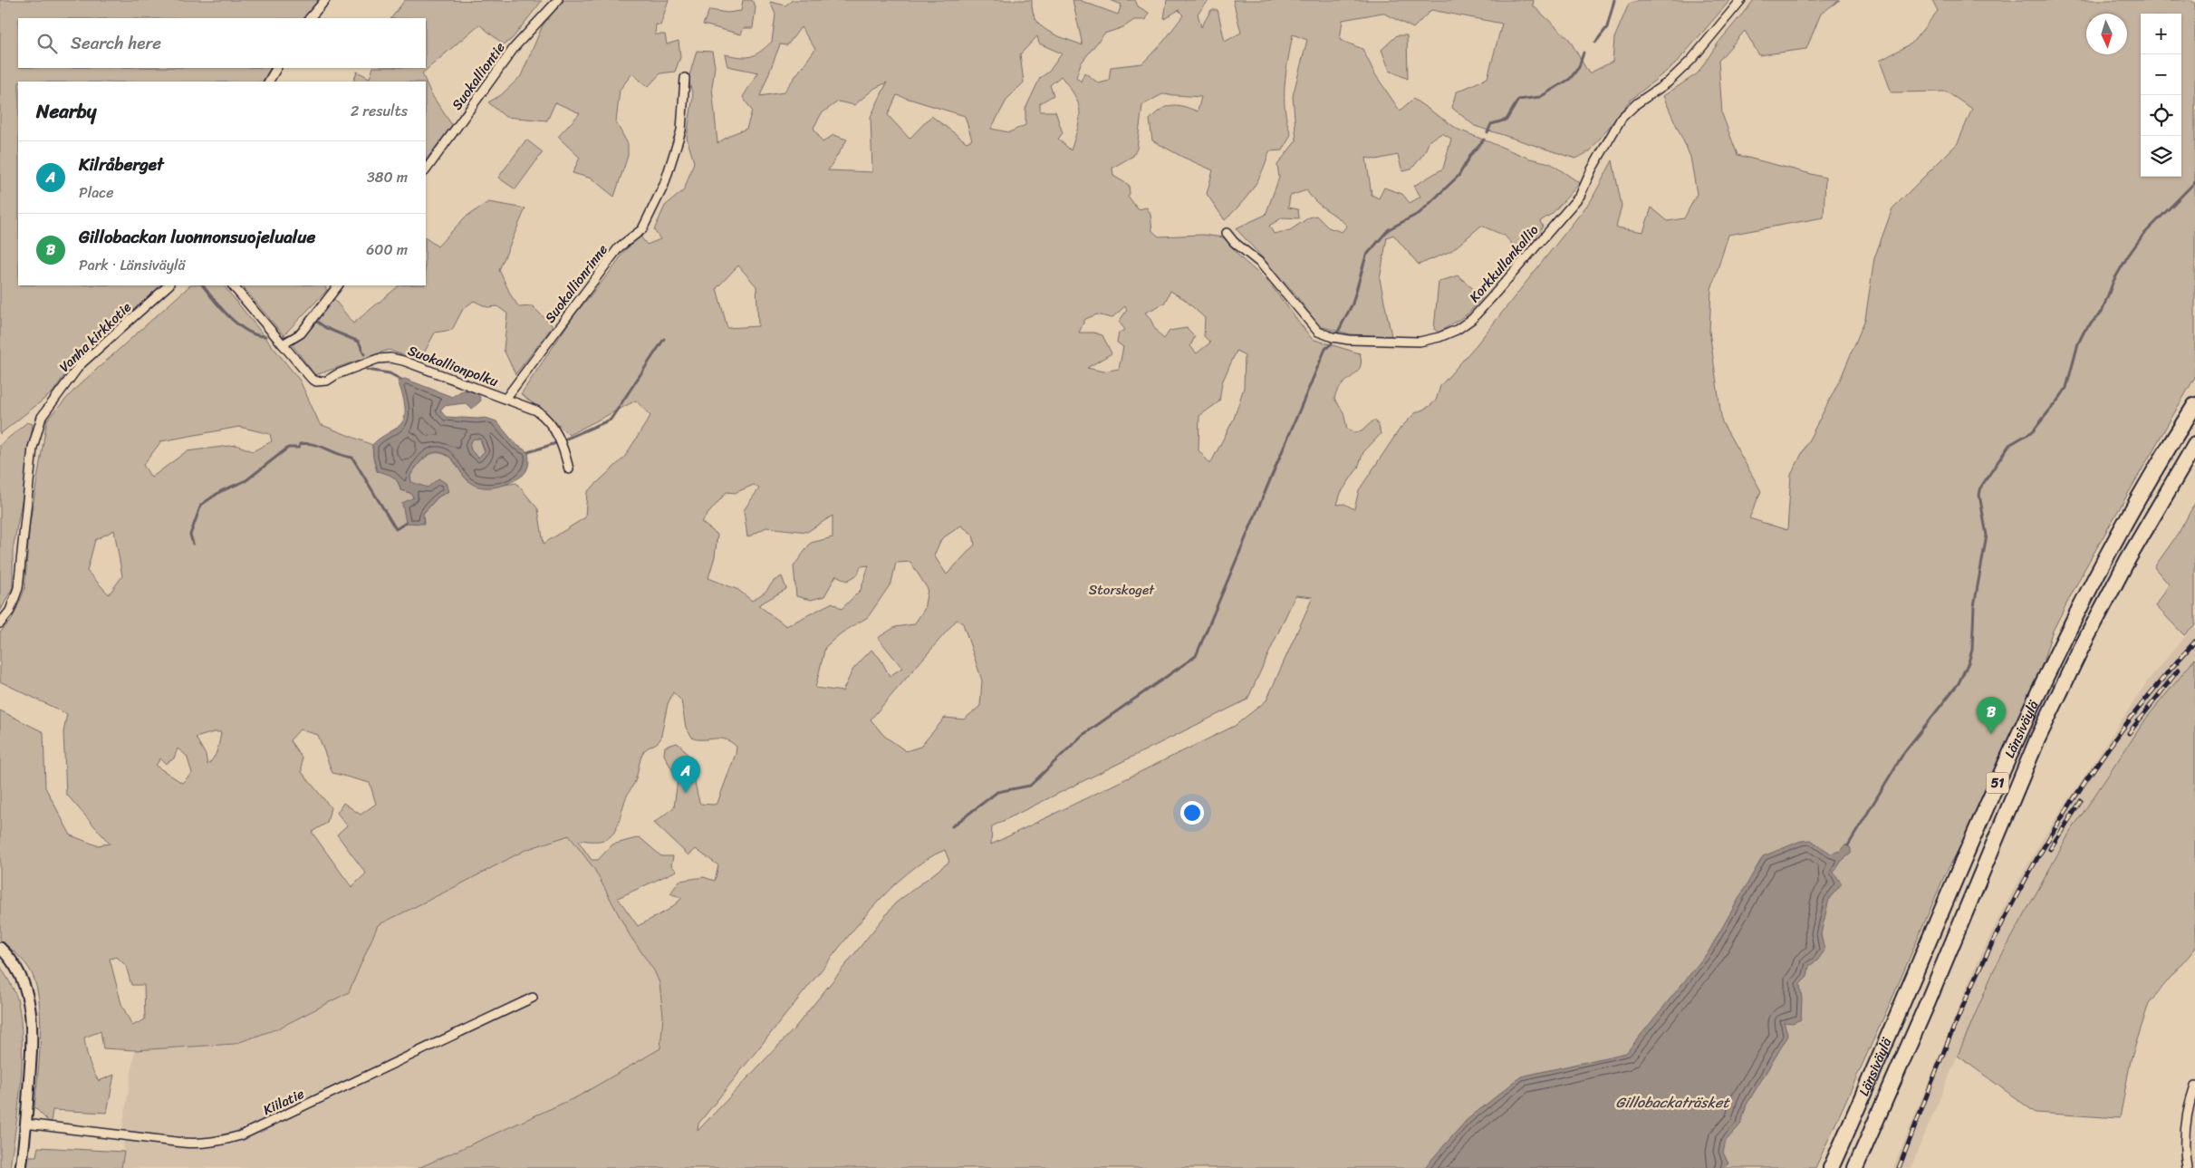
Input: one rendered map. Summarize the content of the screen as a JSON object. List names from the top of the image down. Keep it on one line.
{"streets":{"highway":["Länsiväylä","51"],"street":["Suokalliontie","Korkkullankallio","Suokallionrinne","Vanha kirkkotie","Suokallionpolku","Kiilatie"]},"crossings":[["Suokallionrinne","Suokallionpolku"]],"water":["Gillobackaträsket"],"parks":["Storskoget"],"north":"bottom","page":{"map_buttons":["+","−"],"search":"Search here","heading":["Nearby","2 results"],"list":[{"mark":"A","name":"Kilråberget","note":"Place","value":"380 m"},{"mark":"B","name":"Gillobackan luonnonsuojelualue","note":"Park · Länsiväylä","value":"600 m"}],"pins":["B","A"]}}
